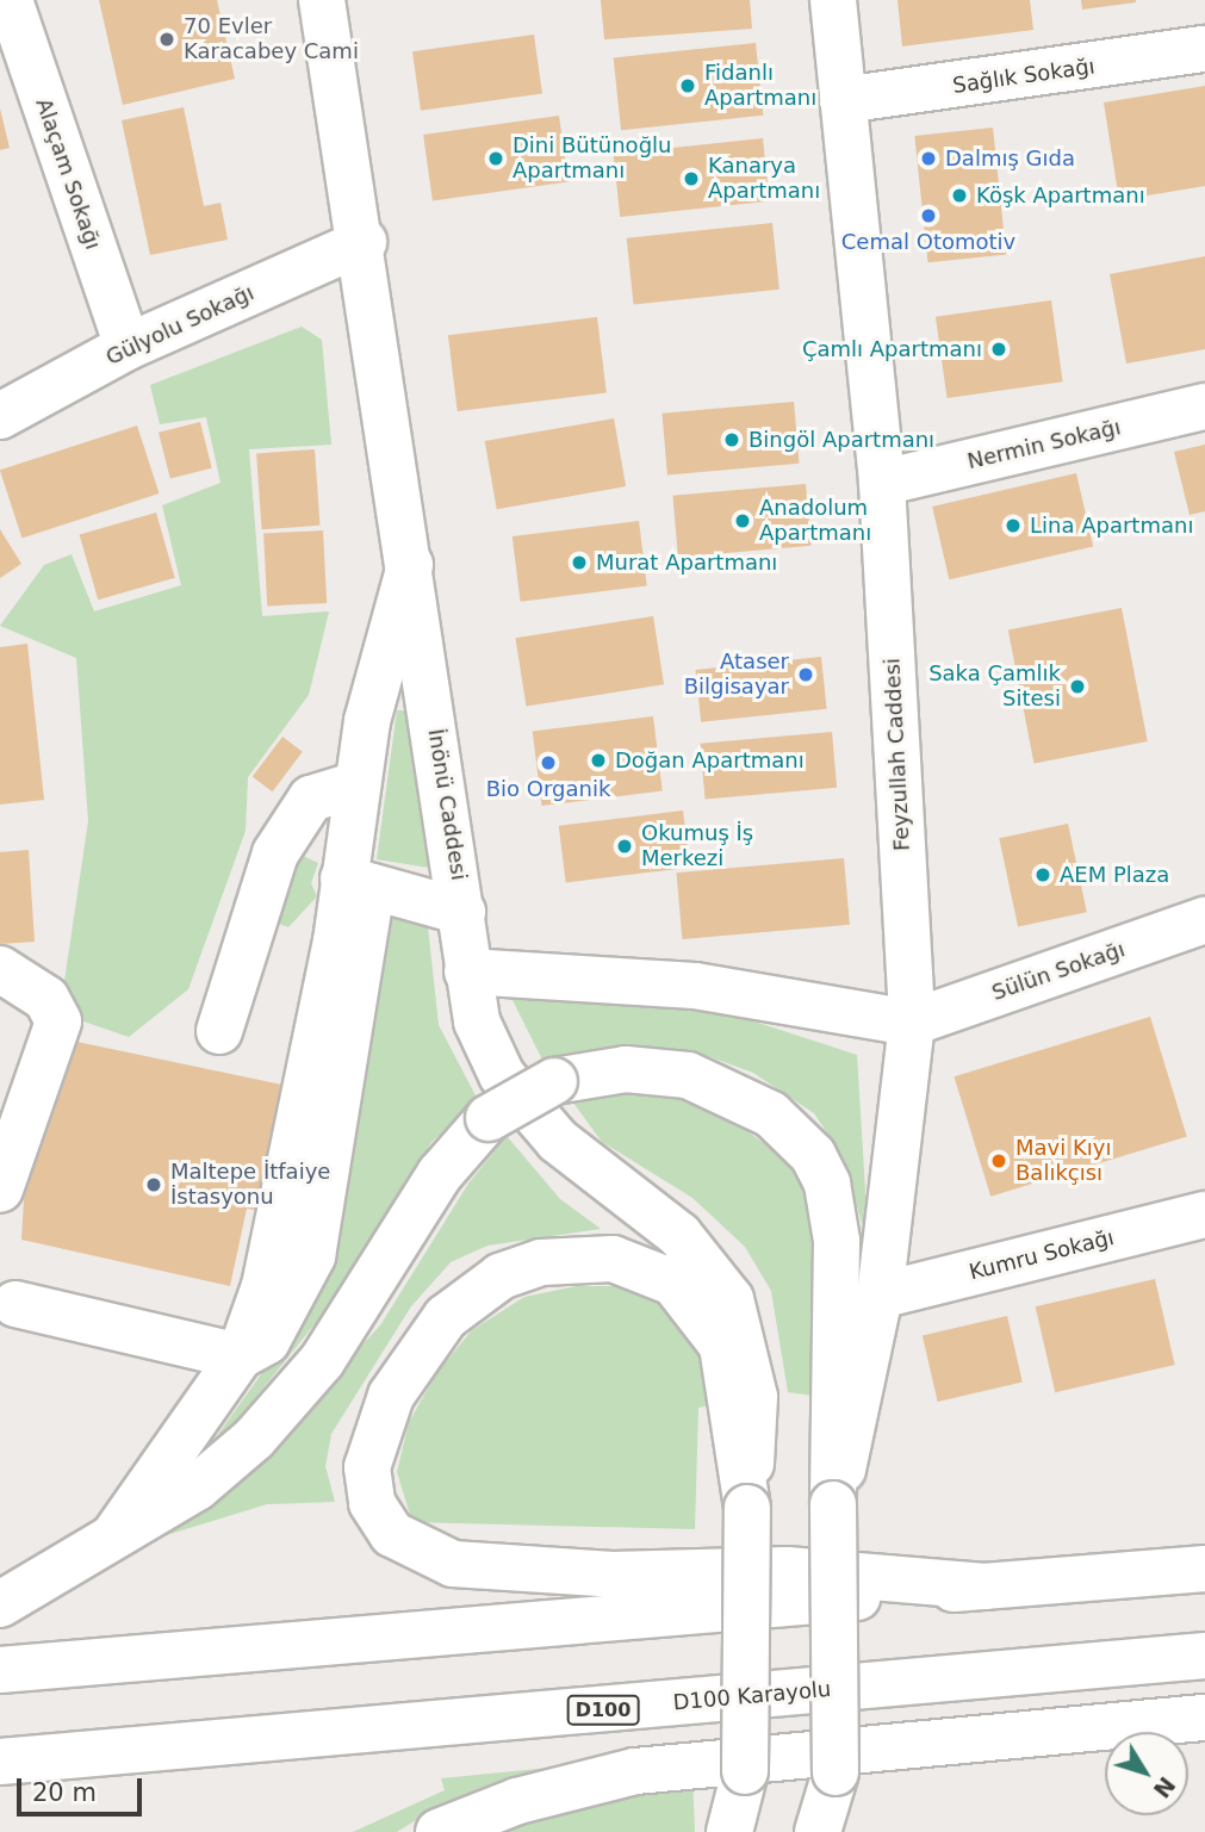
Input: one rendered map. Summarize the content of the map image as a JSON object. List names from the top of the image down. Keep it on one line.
{"streets":{"main road":["Sağlık Sokağı","Alaçam Sokağı","Gülyolu Sokağı","Nermin Sokağı","Feyzullah Caddesi","İnönü Caddesi","Sülün Sokağı","Kumru Sokağı","D100 Karayolu","D100"]},"crossings":[["Sağlık Sokağı","Feyzullah Caddesi"],["Alaçam Sokağı","Gülyolu Sokağı"],["Gülyolu Sokağı","İnönü Caddesi"],["Nermin Sokağı","Feyzullah Caddesi"],["Feyzullah Caddesi","Sülün Sokağı"],["Feyzullah Caddesi","Kumru Sokağı"]],"places":["70 Evler Karacabey Cami","Fidanlı Apartmanı","Dini Bütünoğlu Apartmanı","Dalmış Gıda","Kanarya Apartmanı","Köşk Apartmanı","Cemal Otomotiv","Çamlı Apartmanı","Bingöl Apartmanı","Anadolum Apartmanı","Lina Apartmanı","Murat Apartmanı","Ataser Bilgisayar","Saka Çamlık Sitesi","Doğan Apartmanı","Bio Organik","Okumuş İş Merkezi","AEM Plaza","Mavi Kıyı Balıkçısı","Maltepe İtfaiye İstasyonu"],"scale_bar":"20 m","north":"bottom right"}
